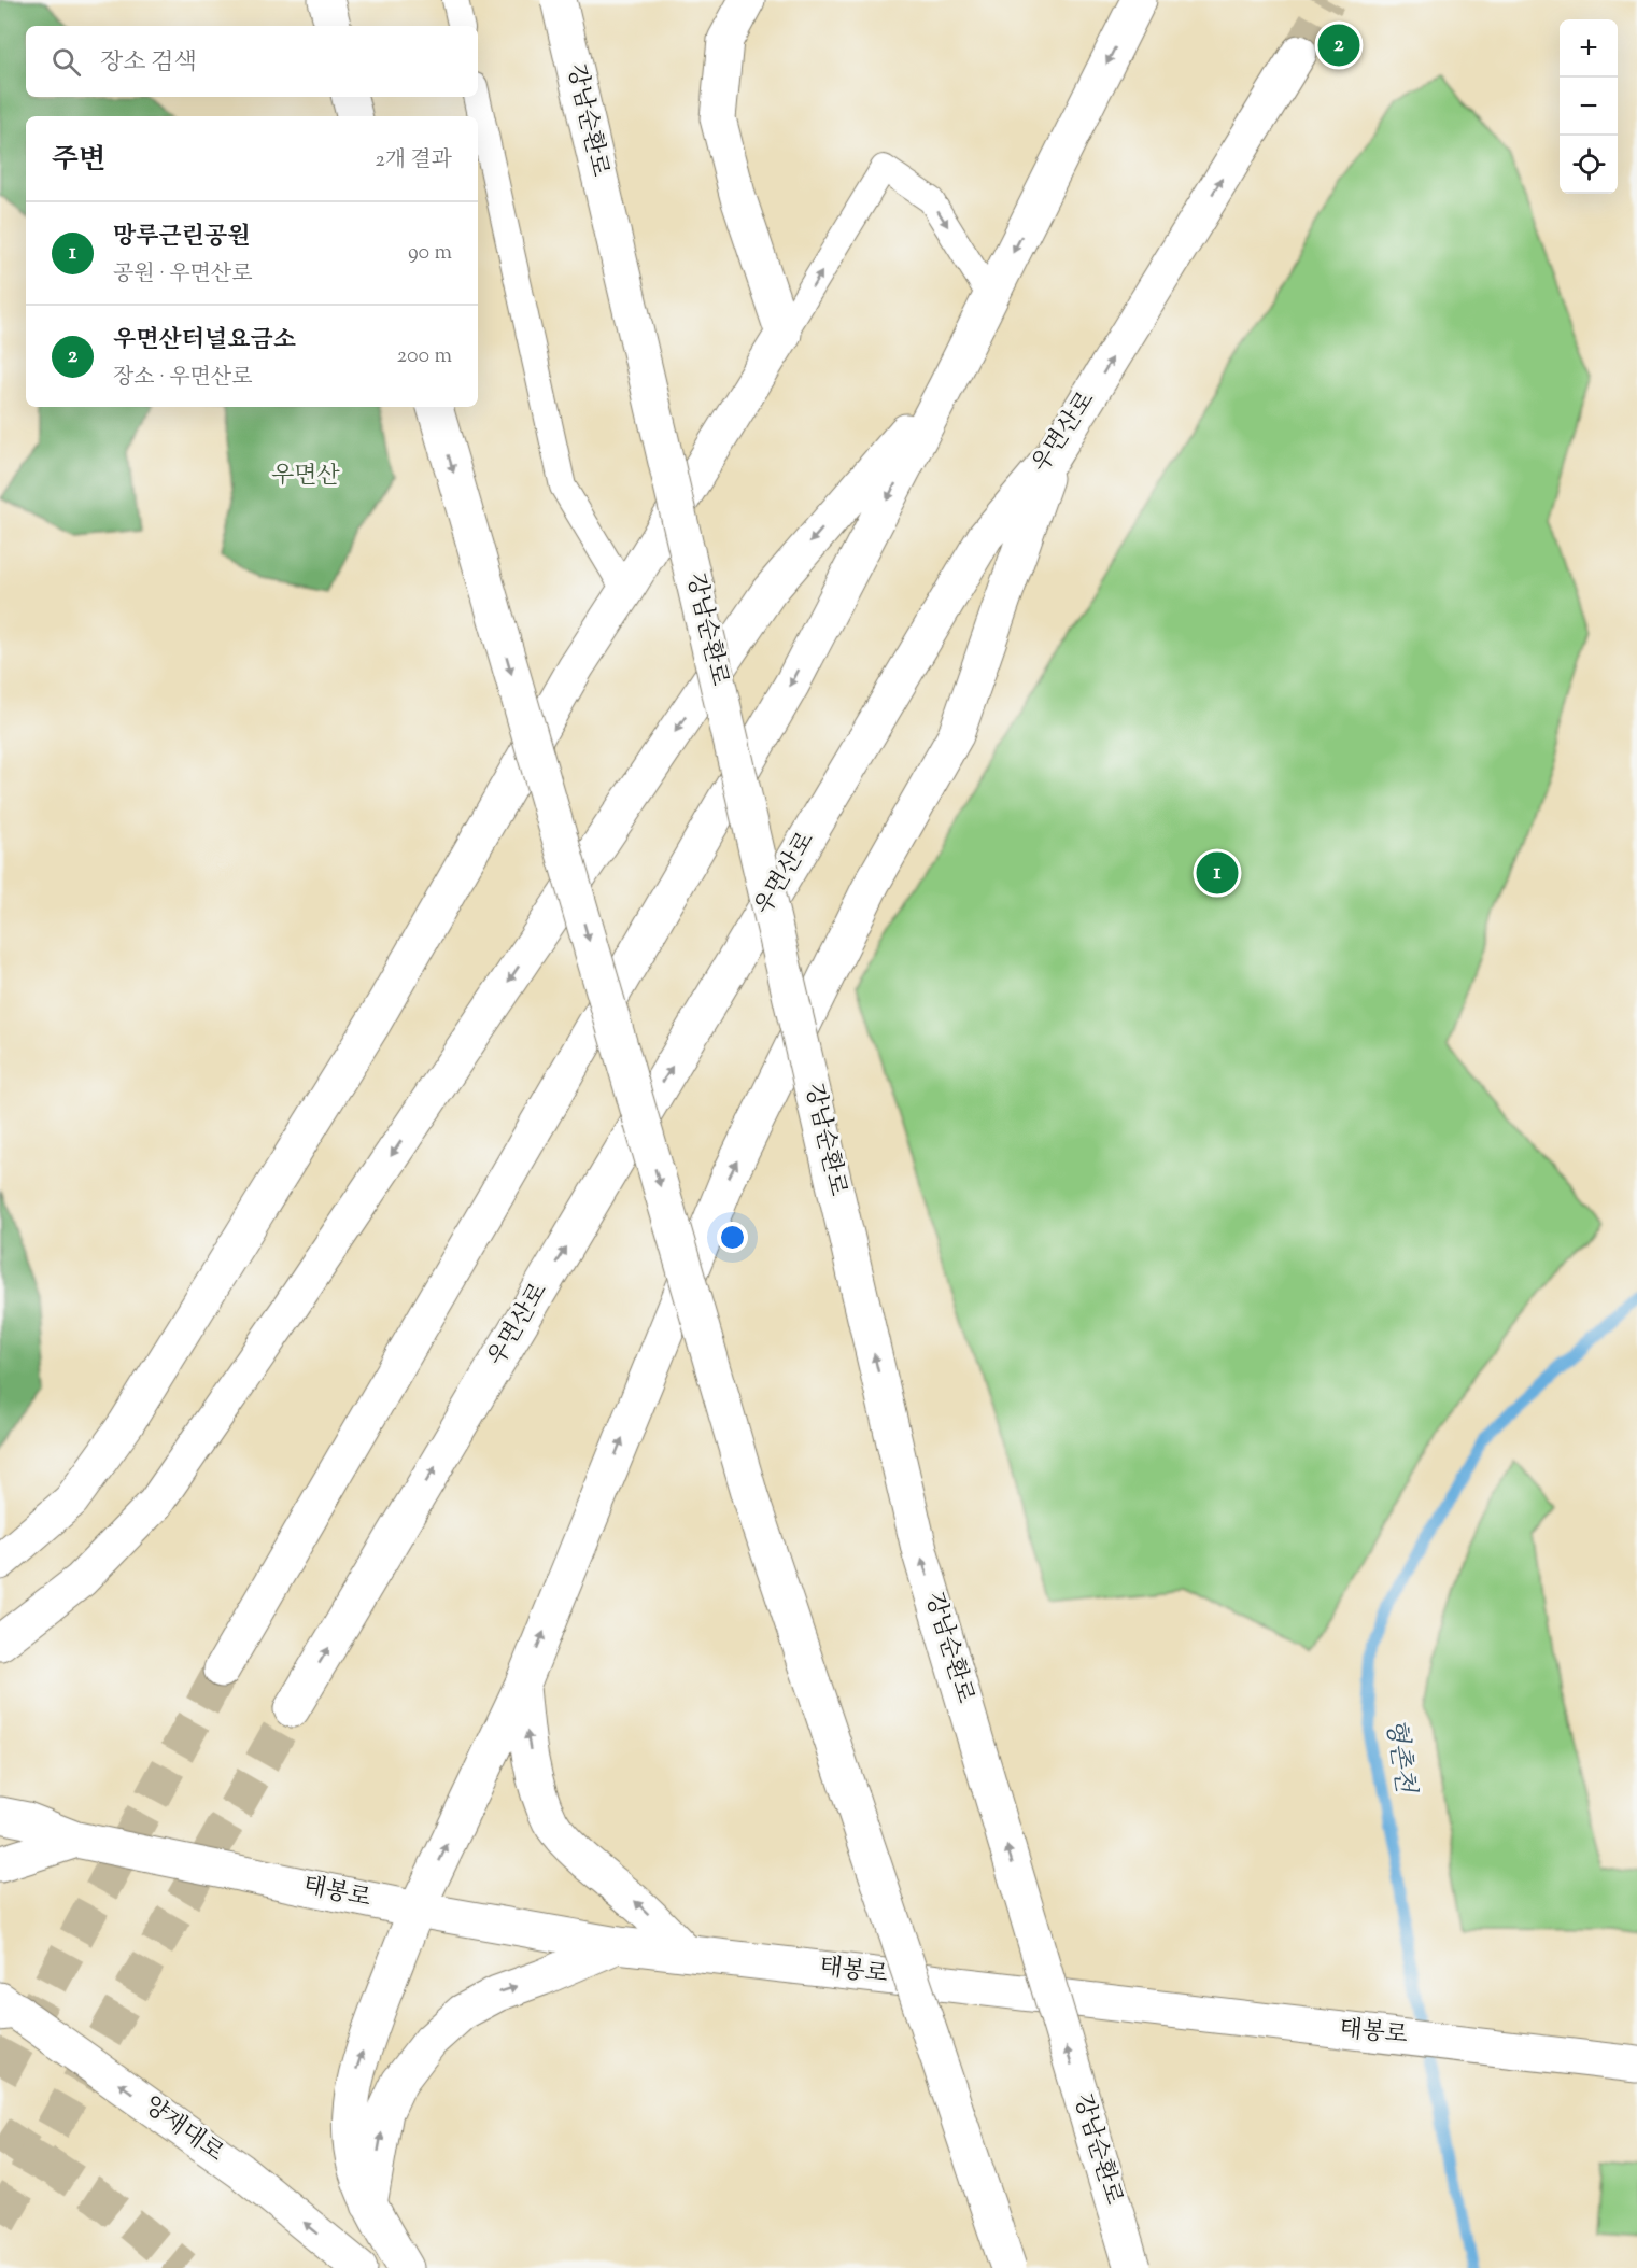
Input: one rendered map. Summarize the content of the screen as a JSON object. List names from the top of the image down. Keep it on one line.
{"streets":{"main road":["강남순환로","우면산로","태봉로","양재대로"]},"one_way":["양재대로"],"water":["형촌천"],"parks":["우면산"],"page":{"map_buttons":["+","−"],"pins":["2","1"],"search":"장소 검색","heading":["주변","2개 결과"],"list":[{"mark":"1","name":"망루근린공원","note":"공원 · 우면산로","value":"90 m"},{"mark":"2","name":"우면산터널요금소","note":"장소 · 우면산로","value":"200 m"}]}}
